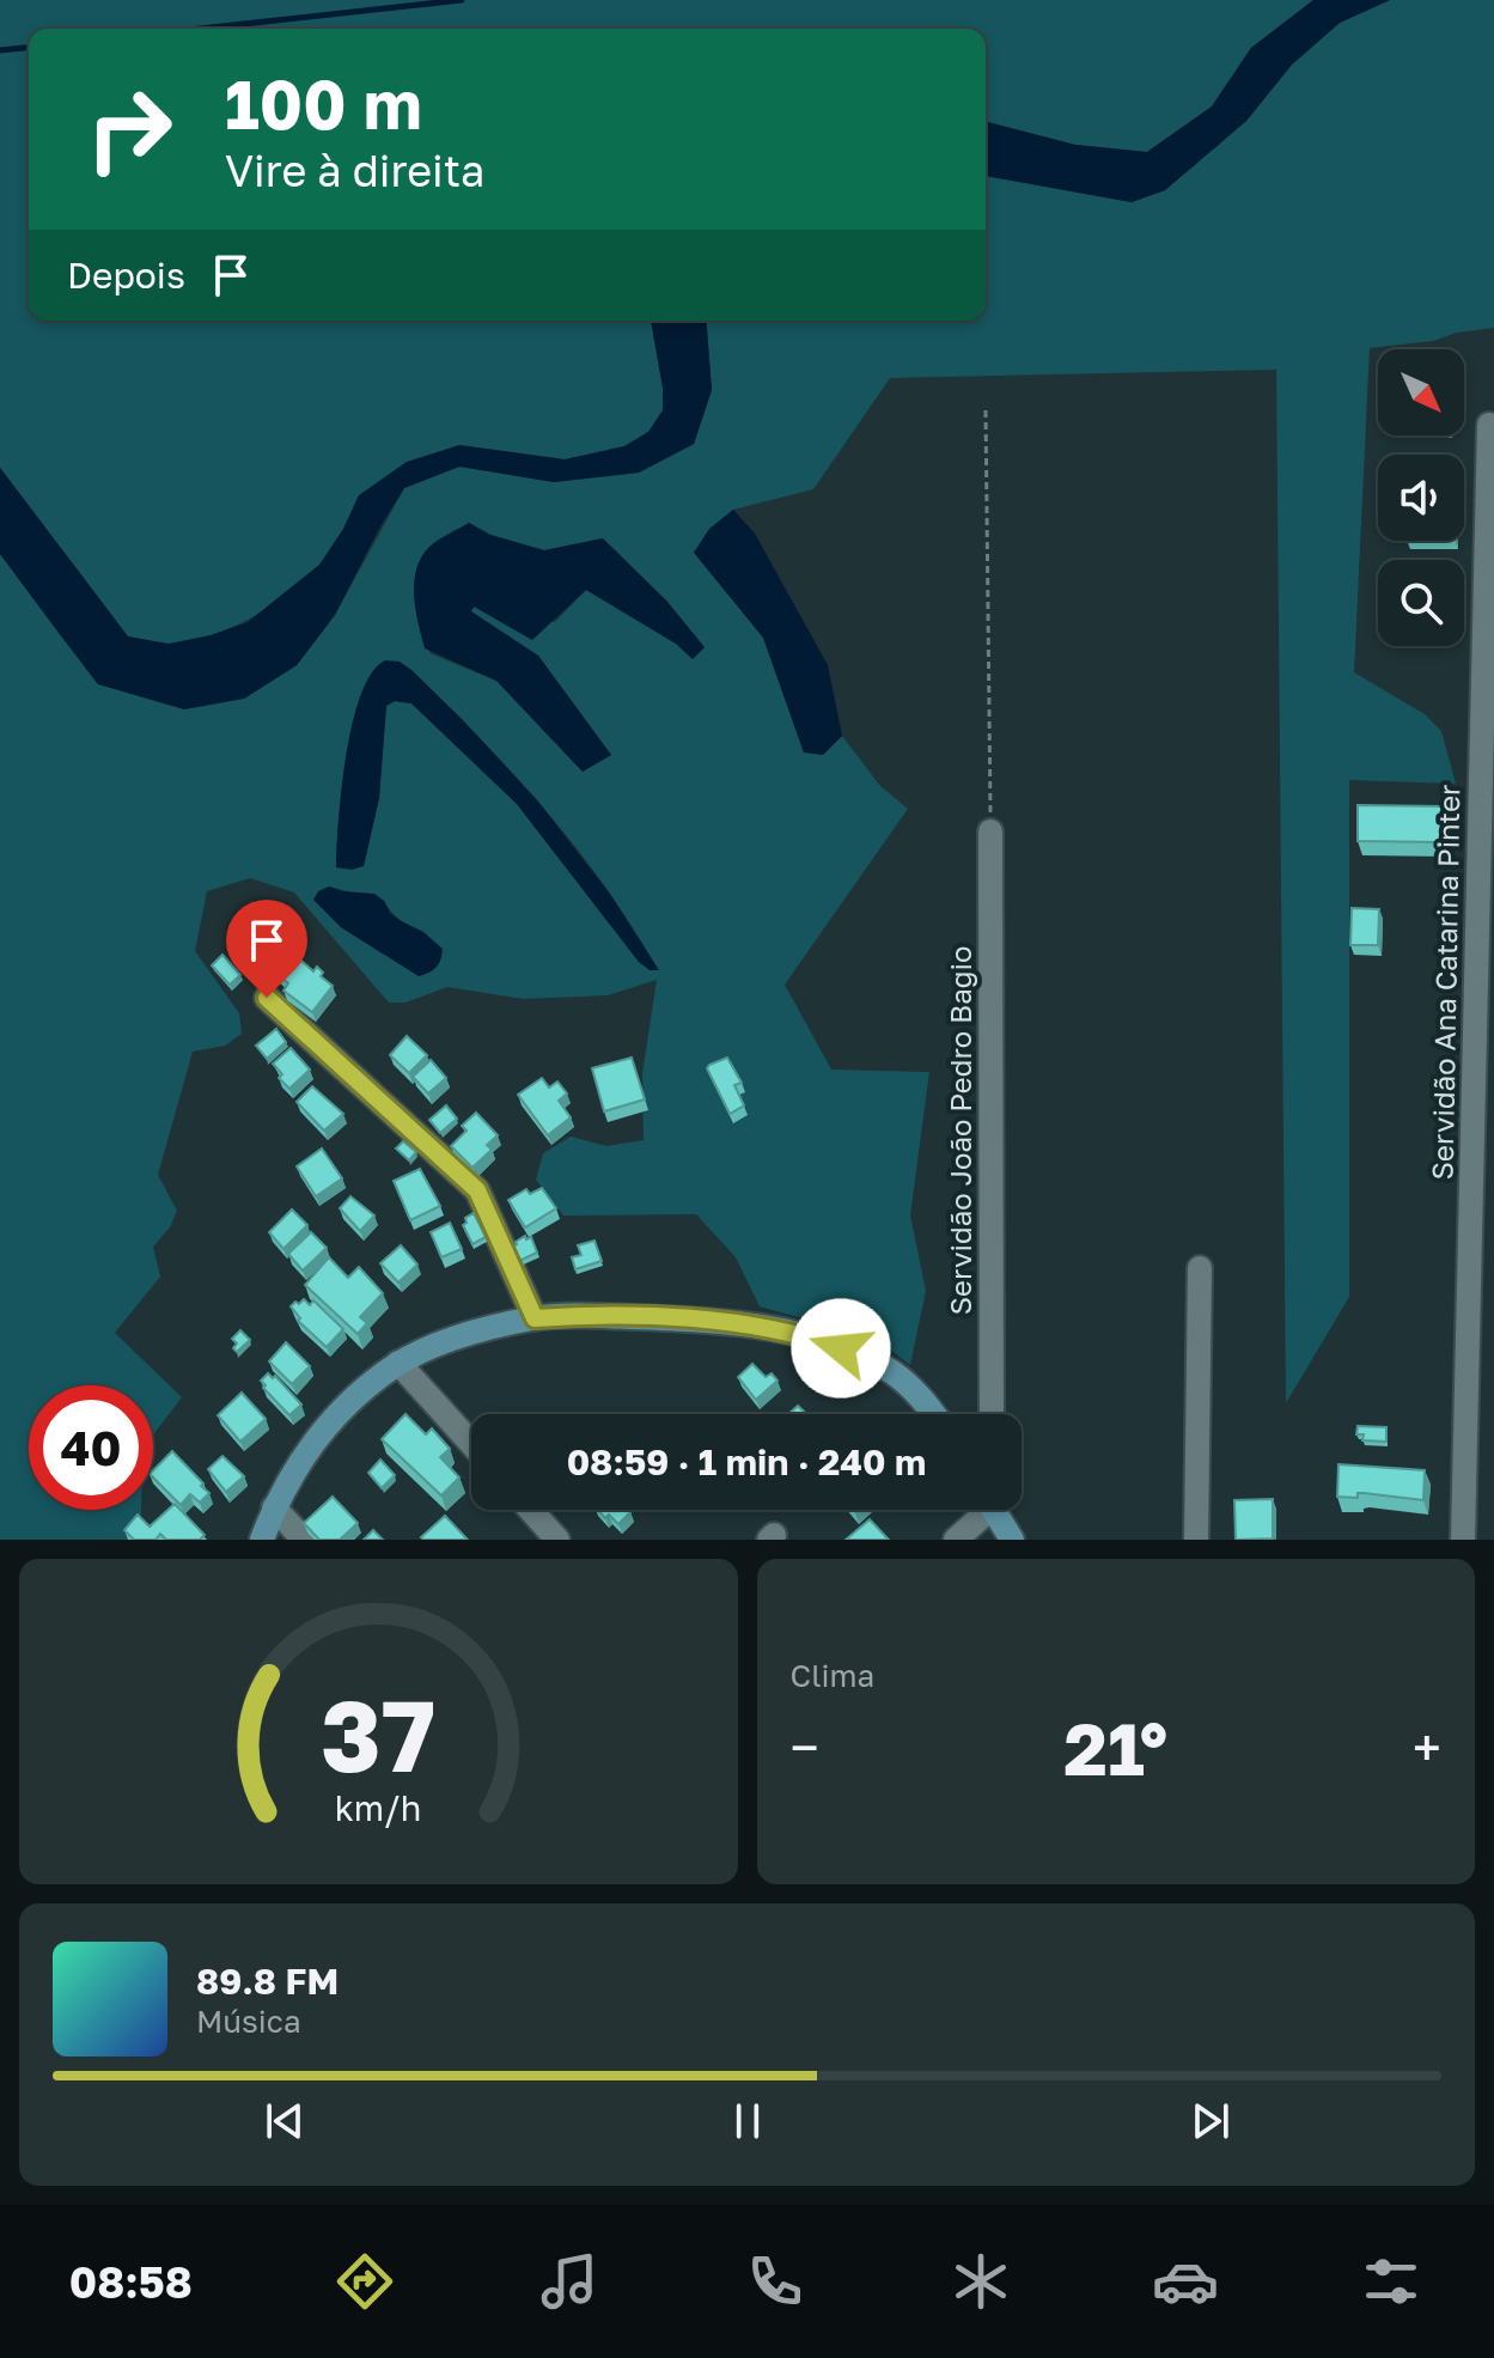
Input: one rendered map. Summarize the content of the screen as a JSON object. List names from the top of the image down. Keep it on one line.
{"streets":{"street":["Servidão Ana Catarina Pinter","Servidão João Pedro Bagio"]},"north":"bottom right","page":{"turn":["100 m","Vire à direita"],"then":"Depois","limit":"40","trip":"08:59 · 1 min · 240 m","tile":"Clima","heat":["−","21°","+"],"song":["89.8 FM","Música"],"tabs":"08:58","gauge":["37","km/h"]}}
